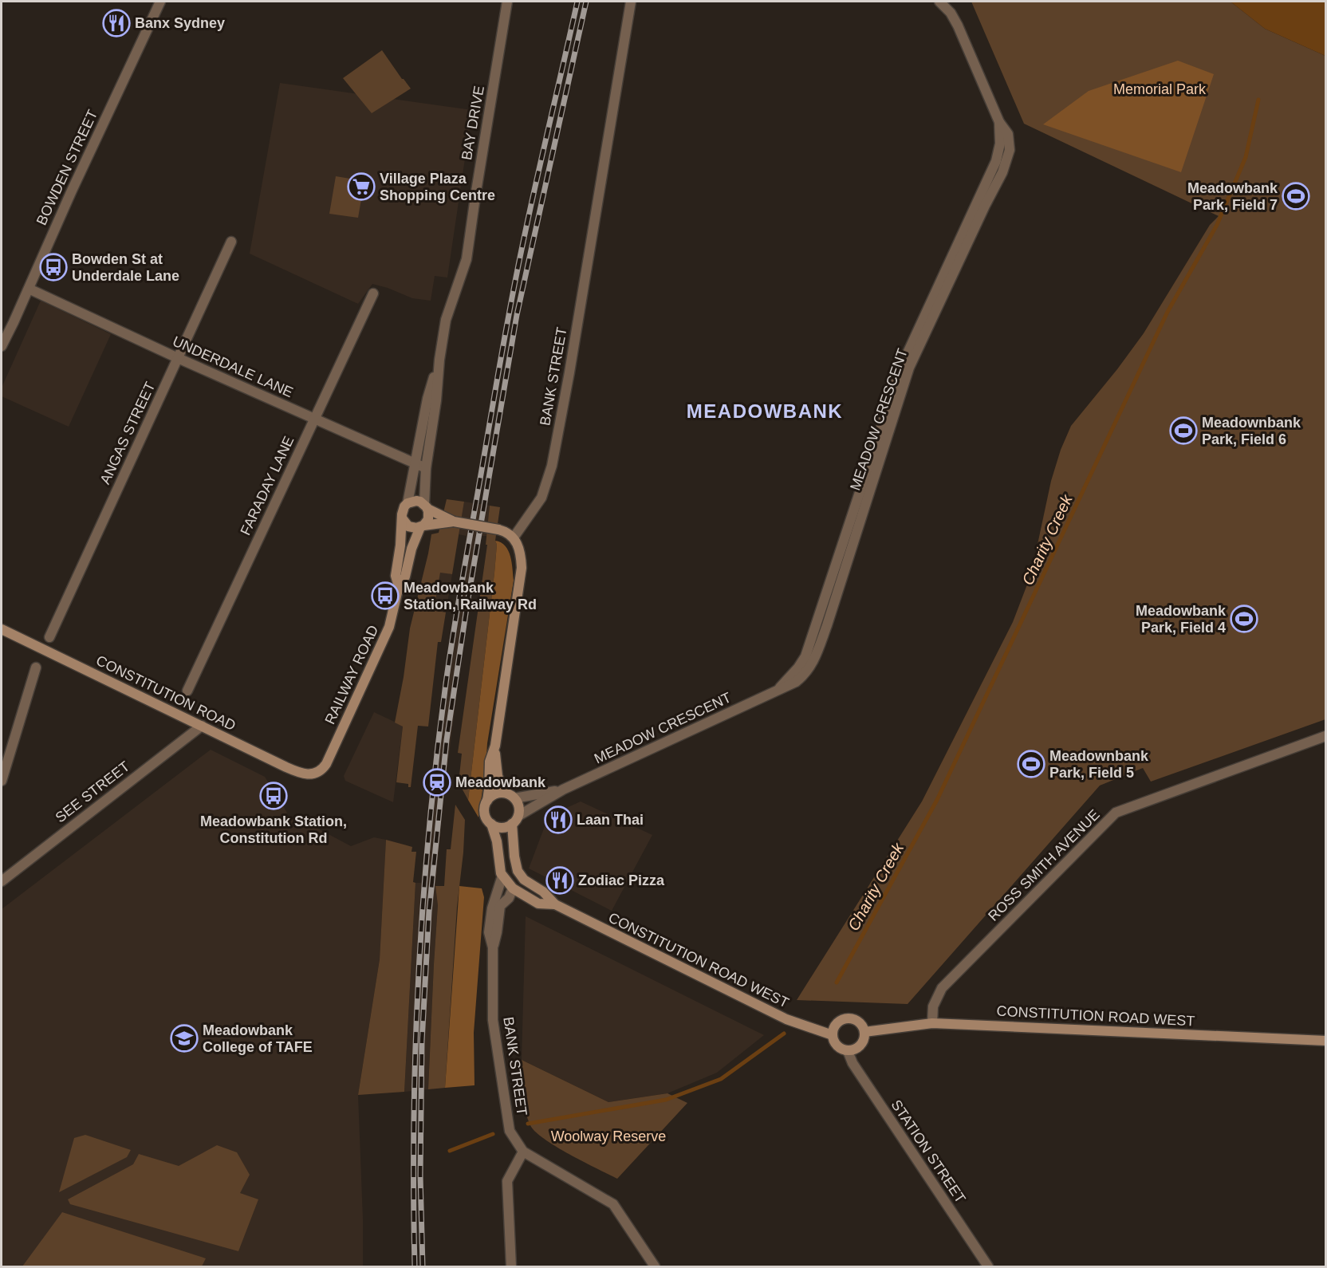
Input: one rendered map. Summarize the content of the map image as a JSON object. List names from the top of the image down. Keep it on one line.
{"streets":{"main road":["BANK STREET","RAILWAY ROAD","CONSTITUTION ROAD","CONSTITUTION ROAD WEST"],"street":["BAY DRIVE","BOWDEN STREET","UNDERDALE LANE","MEADOW CRESCENT","ANGAS STREET","FARADAY LANE","SEE STREET","ROSS SMITH AVENUE","STATION STREET"]},"crossings":[["BAY DRIVE","UNDERDALE LANE"],["BAY DRIVE","RAILWAY ROAD"],["BOWDEN STREET","UNDERDALE LANE"],["UNDERDALE LANE","ANGAS STREET"],["UNDERDALE LANE","FARADAY LANE"],["BANK STREET","MEADOW CRESCENT"],["BANK STREET","CONSTITUTION ROAD WEST"],["RAILWAY ROAD","CONSTITUTION ROAD"],["CONSTITUTION ROAD","SEE STREET"],["ROSS SMITH AVENUE","CONSTITUTION ROAD WEST"],["CONSTITUTION ROAD WEST","STATION STREET"]],"districts":["MEADOWBANK"],"water":["Charity Creek"],"parks":["Memorial Park","Woolway Reserve"],"places":{"restaurant":["Banx Sydney","Laan Thai","Zodiac Pizza"],"supermarket":["Village Plaza Shopping Centre"],"sports":["Meadowbank Park, Field 7","Meadownbank Park, Field 6","Meadowbank Park, Field 4","Meadownbank Park, Field 5"],"bus stop":["Bowden St at Underdale Lane","Meadowbank Station, Railway Rd","Meadowbank Station, Constitution Rd"],"station":["Meadowbank"],"school or university":["Meadowbank College of TAFE"]}}
